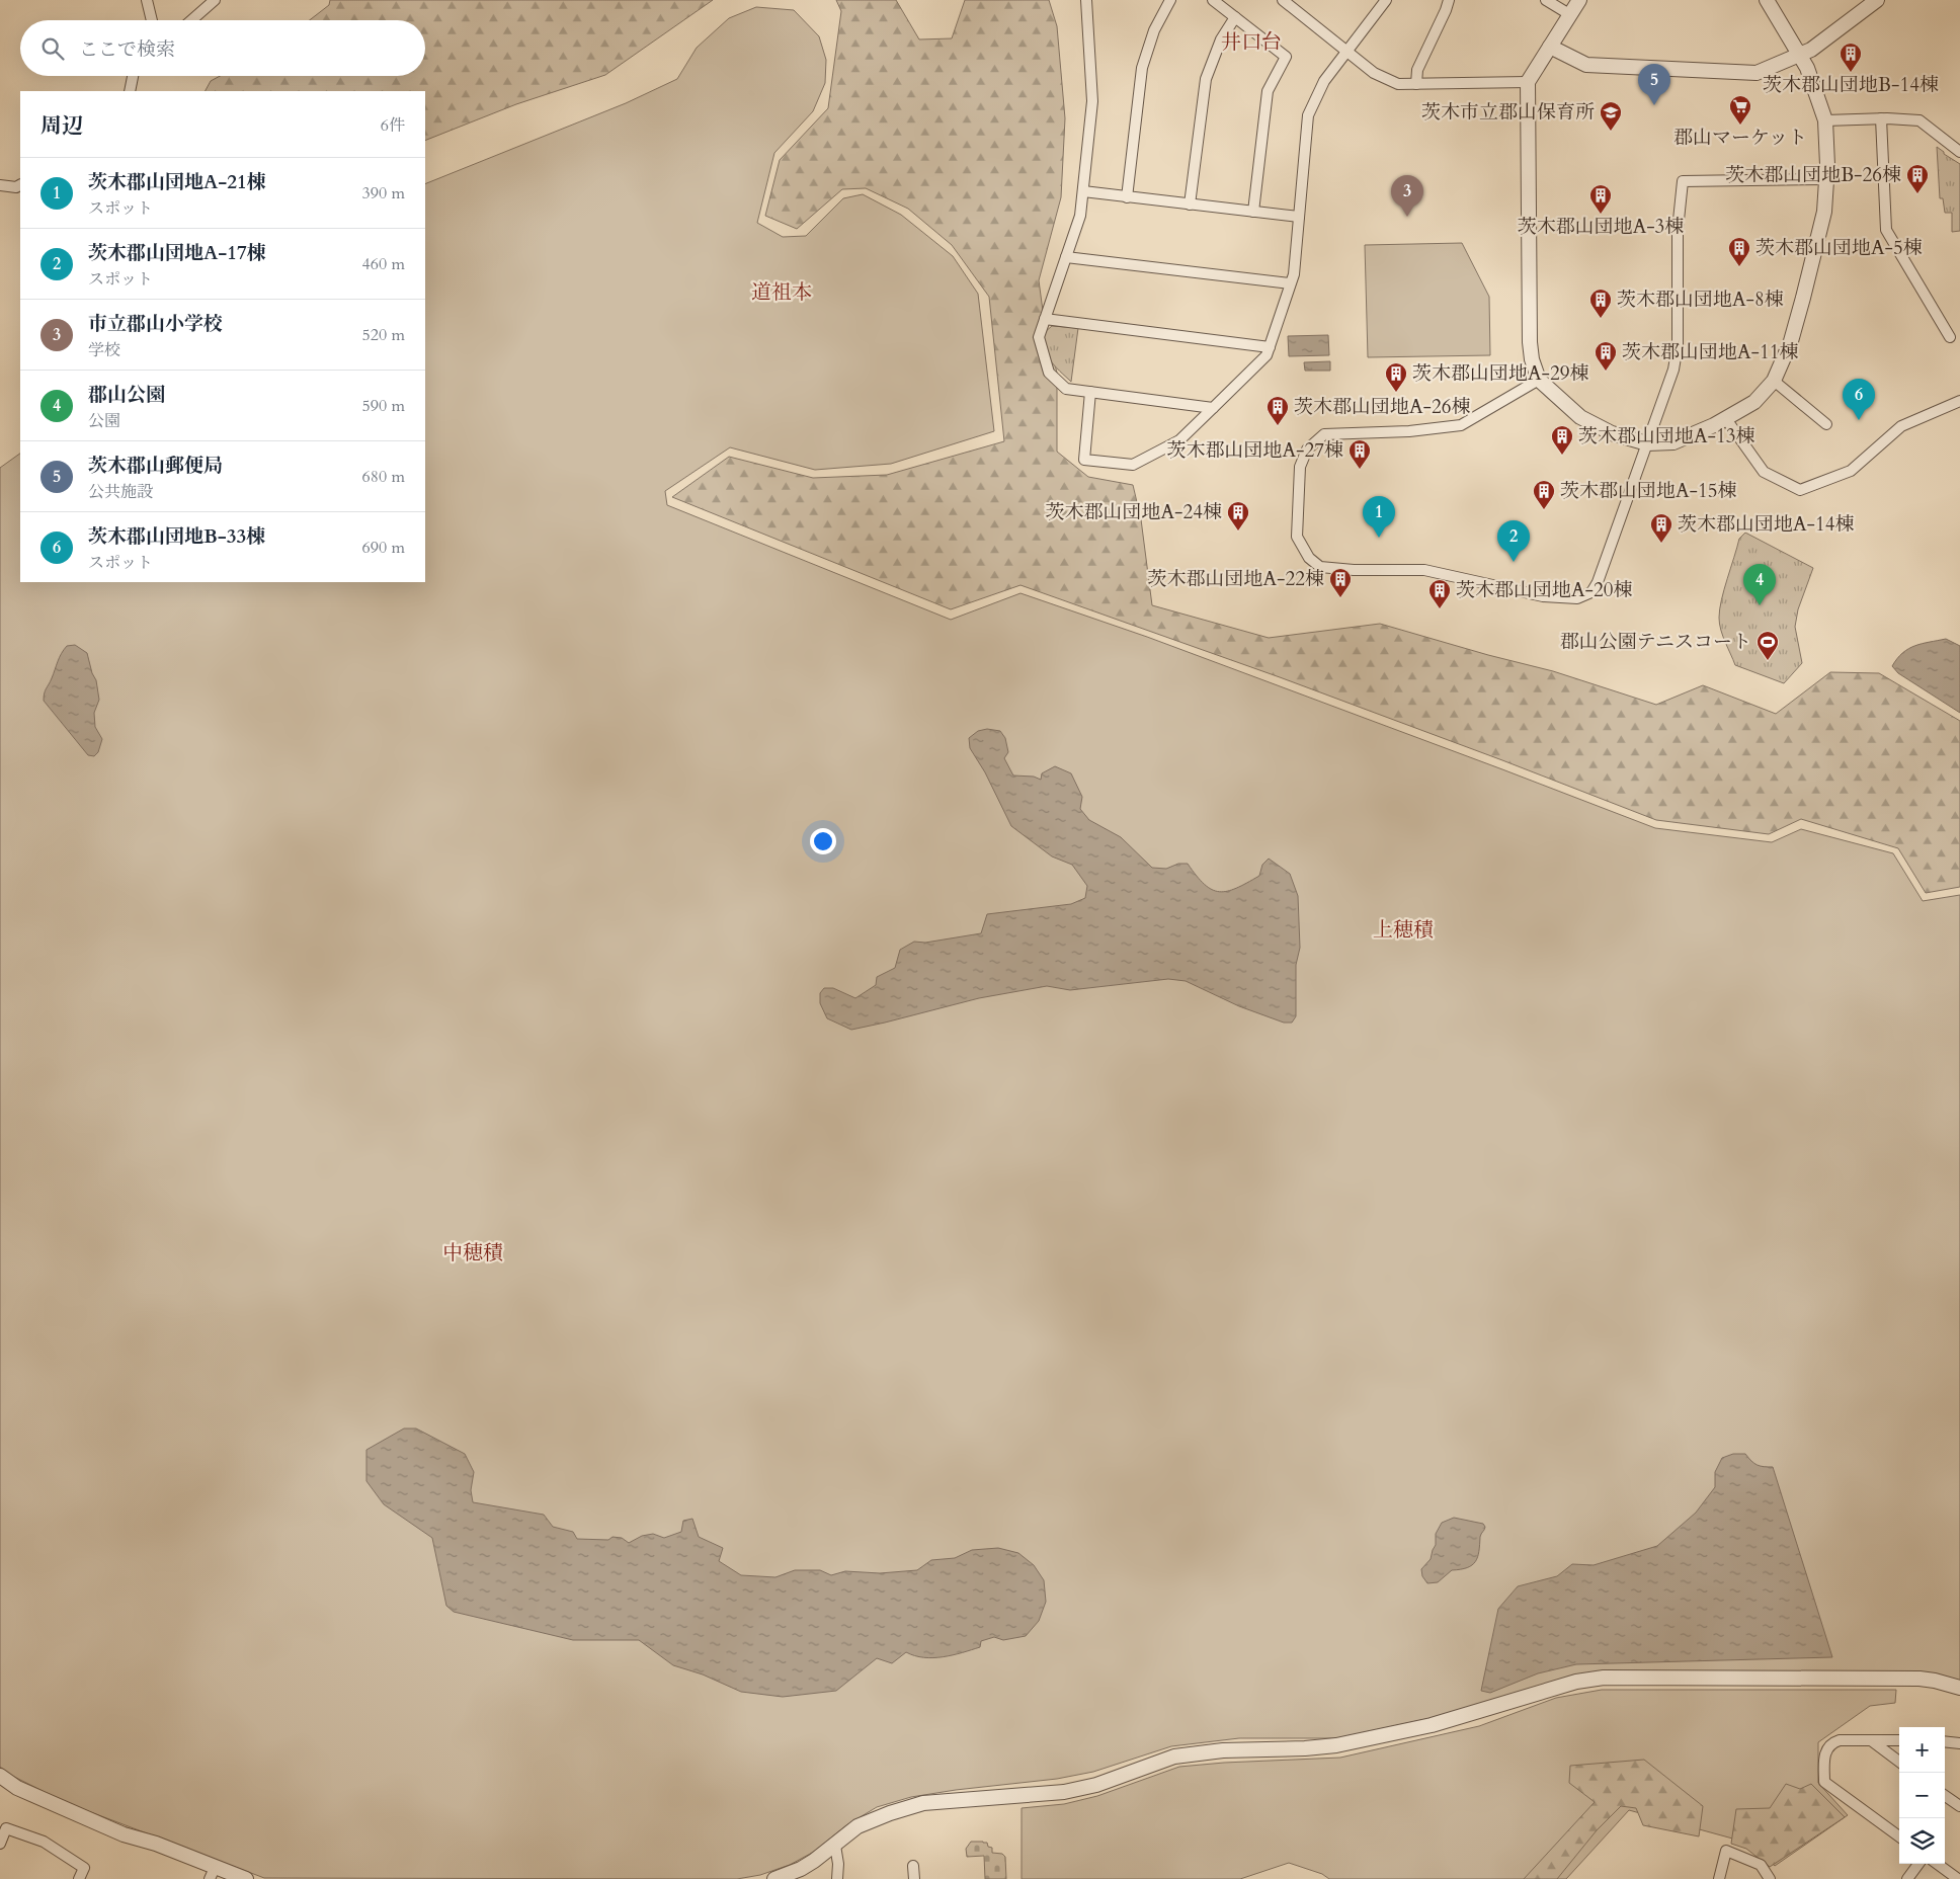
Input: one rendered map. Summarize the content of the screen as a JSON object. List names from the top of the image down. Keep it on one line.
{"districts":["井口台","道祖本","上穂積","中穂積"],"places":{"building":["茨木郡山団地B-14棟","茨木郡山団地B-26棟","茨木郡山団地A-3棟","茨木郡山団地A-5棟","茨木郡山団地A-8棟","茨木郡山団地A-11棟","茨木郡山団地A-29棟","茨木郡山団地A-26棟","茨木郡山団地A-13棟","茨木郡山団地A-27棟","茨木郡山団地A-15棟","茨木郡山団地A-24棟","茨木郡山団地A-14棟","茨木郡山団地A-22棟","茨木郡山団地A-20棟"],"supermarket":["郡山マーケット"],"school or university":["茨木市立郡山保育所"],"sports":["郡山公園テニスコート"]},"page":{"search":"ここで検索","pins":["5","3","6","1","2","4"],"heading":["周辺","6件"],"list":[{"mark":"1","name":"茨木郡山団地A-21棟","note":"スポット","value":"390 m"},{"mark":"2","name":"茨木郡山団地A-17棟","note":"スポット","value":"460 m"},{"mark":"3","name":"市立郡山小学校","note":"学校","value":"520 m"},{"mark":"4","name":"郡山公園","note":"公園","value":"590 m"},{"mark":"5","name":"茨木郡山郵便局","note":"公共施設","value":"680 m"},{"mark":"6","name":"茨木郡山団地B-33棟","note":"スポット","value":"690 m"}],"map_buttons":["+","−"]}}
